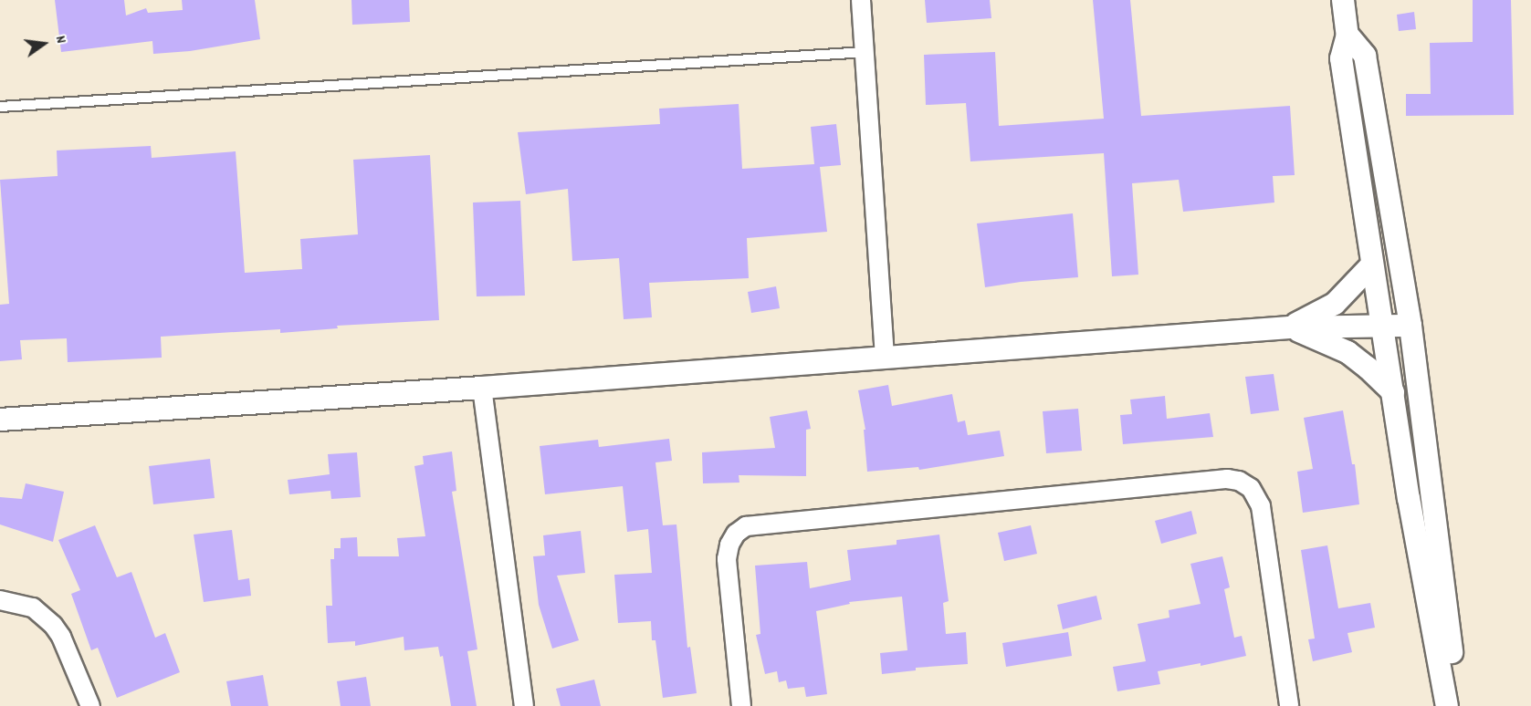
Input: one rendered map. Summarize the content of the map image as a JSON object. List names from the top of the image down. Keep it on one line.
{"north":"right"}
